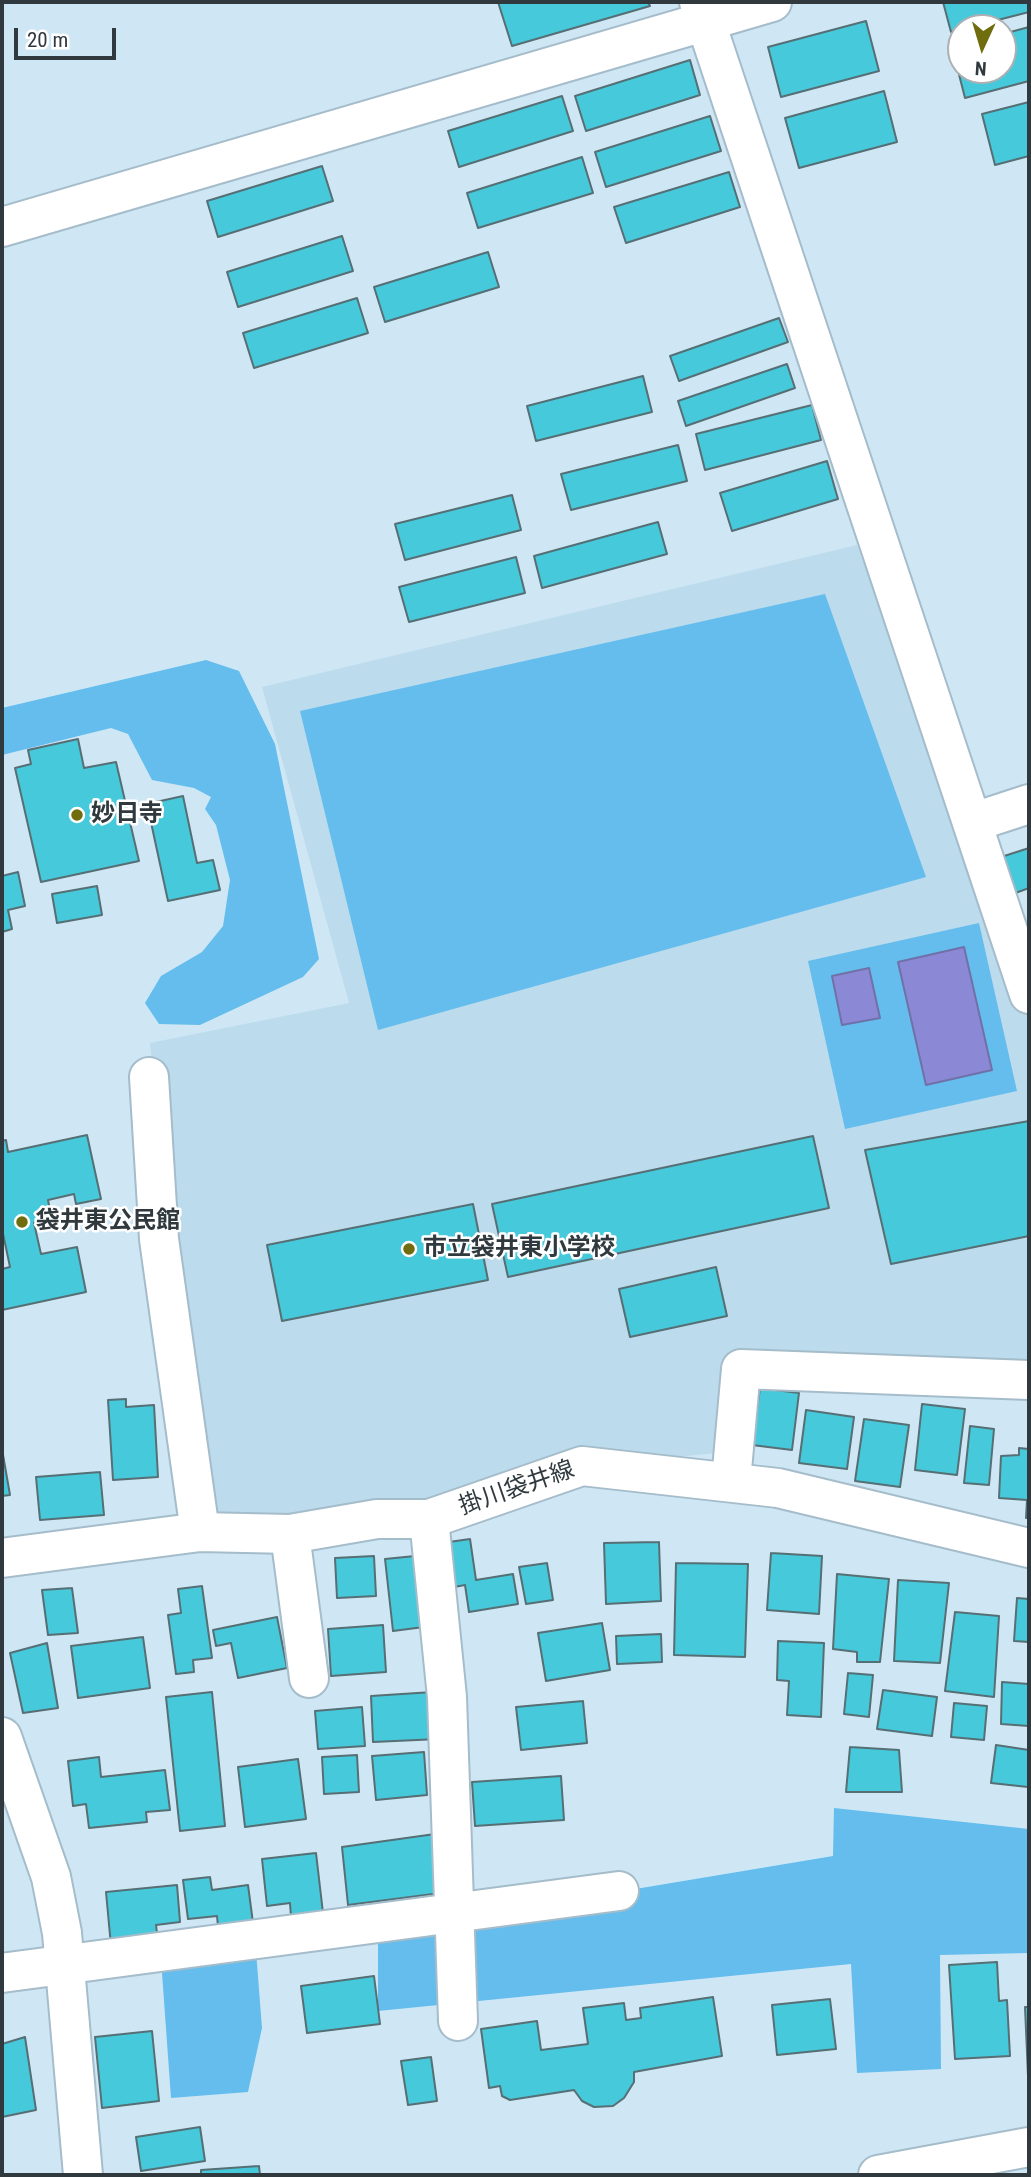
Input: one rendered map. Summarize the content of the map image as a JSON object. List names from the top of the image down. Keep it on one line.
{"streets":{"main road":["掛川袋井線"]},"places":["妙日寺","袋井東公民館","市立袋井東小学校"],"scale_bar":"20 m","north":"bottom"}
